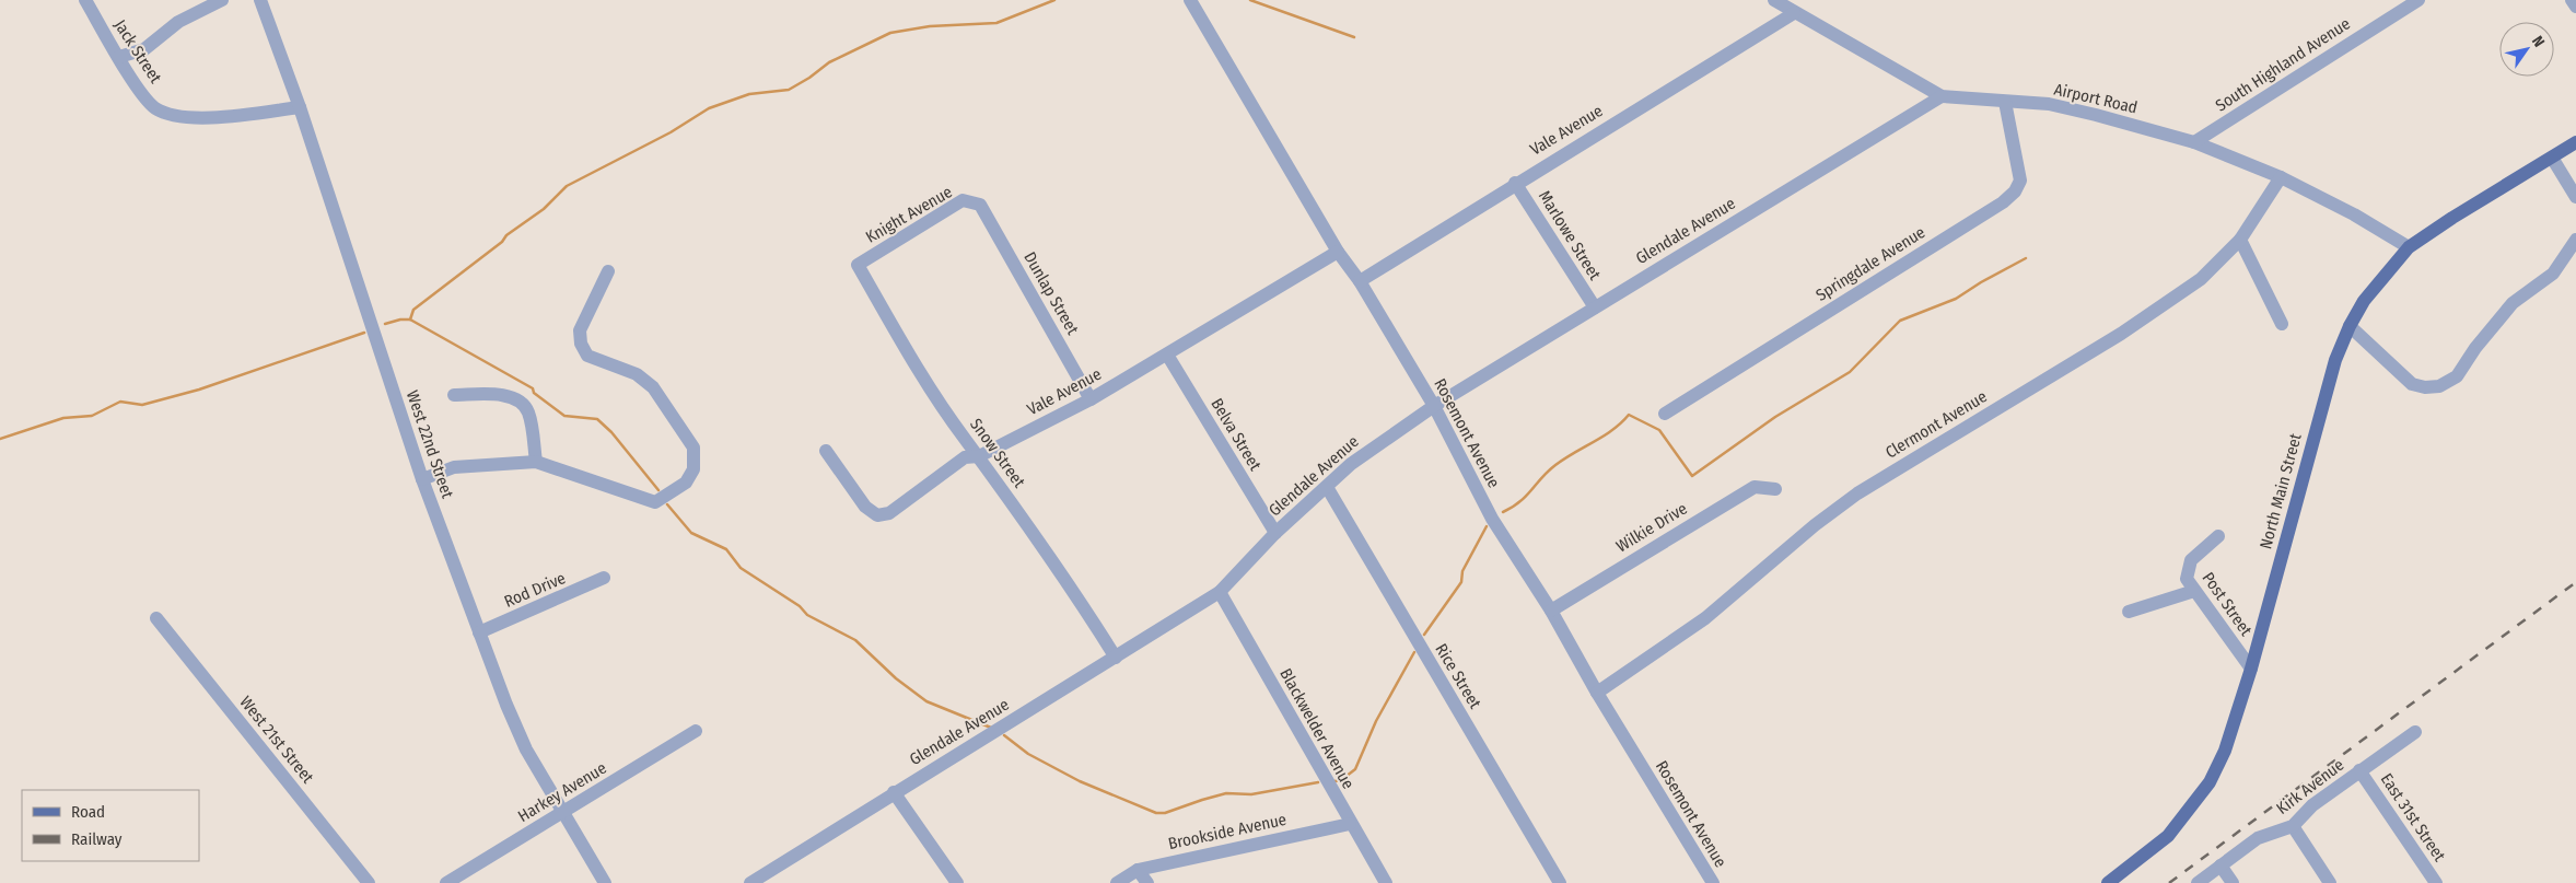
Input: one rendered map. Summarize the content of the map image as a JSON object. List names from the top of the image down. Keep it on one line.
{"streets":{"main road":["North Main Street"],"street":["Jack Street","South Highland Avenue","Airport Road","Vale Avenue","Knight Avenue","Glendale Avenue","Marlowe Street","Springdale Avenue","Dunlap Street","Clermont Avenue","Rosemont Avenue","Belva Street","West 22nd Street","Snow Street","Wilkie Drive","Rod Drive","Post Street","Rice Street","Blackwelder Avenue","West 21st Street","Kirk Avenue","Harkey Avenue","East 31st Street","Brookside Avenue"]},"crossings":[["Jack Street","West 22nd Street"],["South Highland Avenue","Airport Road"],["Airport Road","Vale Avenue"],["Airport Road","Glendale Avenue"],["Airport Road","Springdale Avenue"],["Airport Road","Clermont Avenue"],["Airport Road","North Main Street"],["Vale Avenue","Marlowe Street"],["Vale Avenue","Dunlap Street"],["Vale Avenue","Rosemont Avenue"],["Vale Avenue","Belva Street"],["Vale Avenue","Snow Street"],["Knight Avenue","Dunlap Street"],["Knight Avenue","Snow Street"],["Glendale Avenue","Marlowe Street"],["Glendale Avenue","Rosemont Avenue"],["Glendale Avenue","Belva Street"],["Glendale Avenue","Snow Street"],["Glendale Avenue","Rice Street"],["Glendale Avenue","Blackwelder Avenue"],["Clermont Avenue","Rosemont Avenue"],["Rosemont Avenue","Wilkie Drive"],["West 22nd Street","Rod Drive"],["West 22nd Street","Harkey Avenue"],["North Main Street","Post Street"],["Blackwelder Avenue","Brookside Avenue"],["Kirk Avenue","East 31st Street"]],"legend":["Road","Railway"],"north":"top right"}
